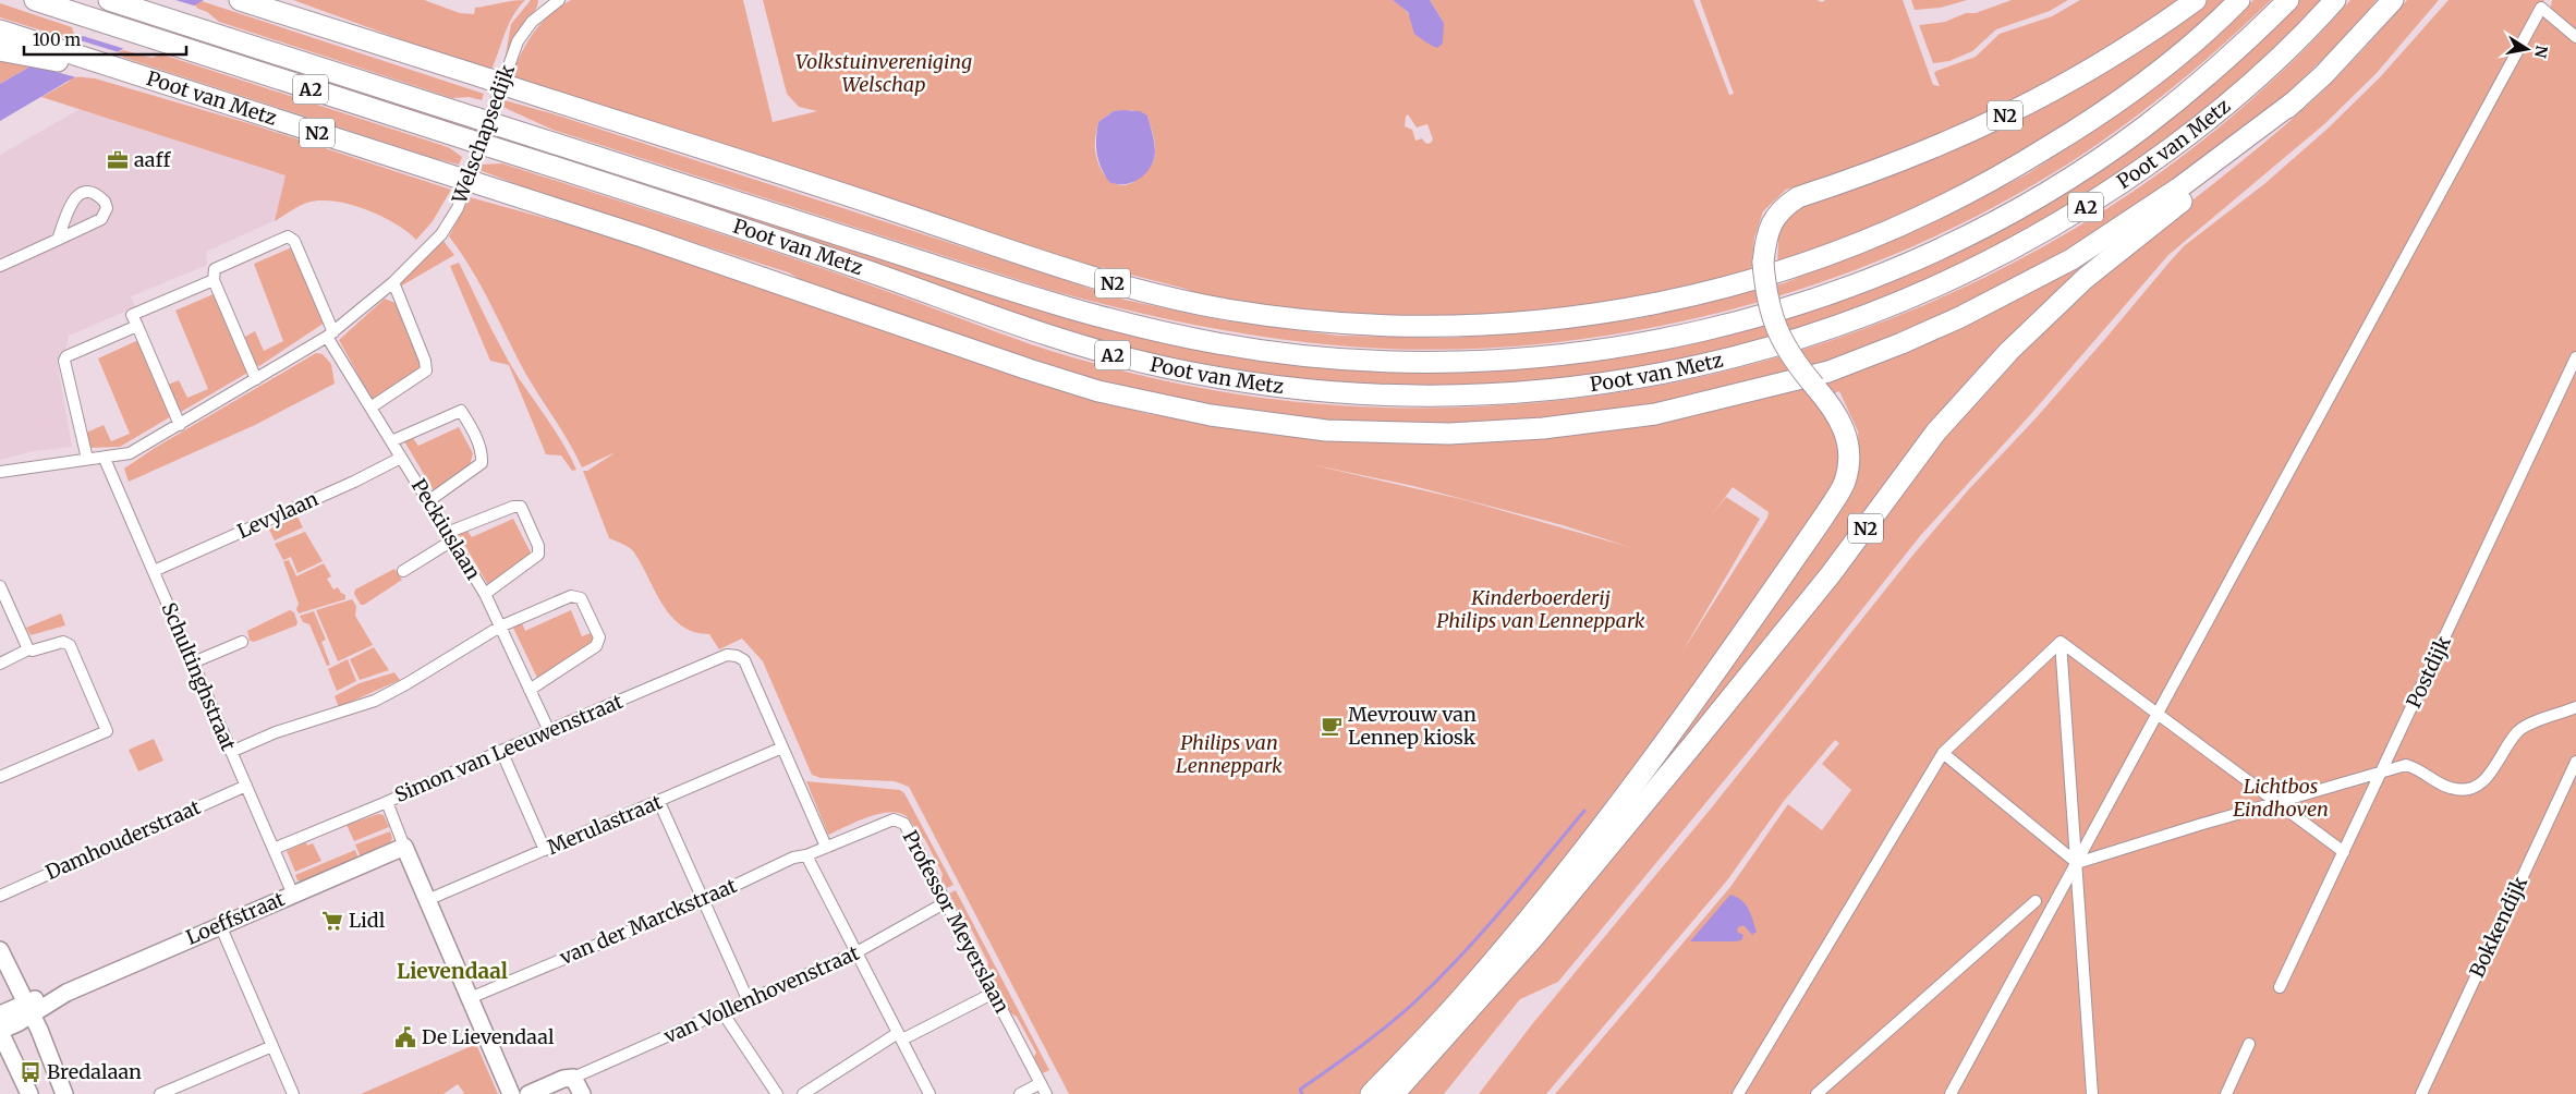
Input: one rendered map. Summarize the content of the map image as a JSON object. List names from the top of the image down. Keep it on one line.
{"streets":{"highway":["A2","Poot van Metz","N2"],"street":["Welschapsedijk","Levylaan","Peckiuslaan","Postdijk","Schultinghstraat","Simon van Leeuwenstraat","Merulastraat","Damhouderstraat","Loeffstraat","van der Marckstraat","Professor Meyerslaan","Bokkendijk","van Vollenhovenstraat"]},"crossings":[["Poot van Metz","N2"],["Welschapsedijk","Peckiuslaan"],["Welschapsedijk","Schultinghstraat"],["Levylaan","Peckiuslaan"],["Levylaan","Schultinghstraat"],["Peckiuslaan","Simon van Leeuwenstraat"],["Schultinghstraat","Simon van Leeuwenstraat"],["Schultinghstraat","Damhouderstraat"],["Schultinghstraat","Loeffstraat"],["Simon van Leeuwenstraat","Merulastraat"],["van der Marckstraat","Professor Meyerslaan"],["Professor Meyerslaan","van Vollenhovenstraat"]],"districts":["Lievendaal"],"parks":["Volkstuinvereniging Welschap","Kinderboerderij Philips van Lenneppark","Philips van Lenneppark","Lichtbos Eindhoven"],"places":{"office":["aaff"],"cafe":["Mevrouw van Lennep kiosk"],"supermarket":["Lidl"],"public building":["De Lievendaal"],"bus stop":["Bredalaan"]},"scale_bar":"100 m","north":"right"}
